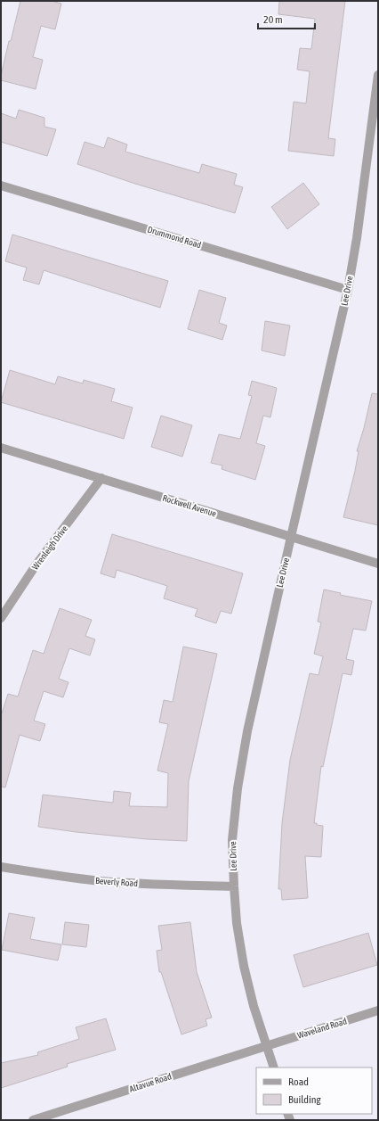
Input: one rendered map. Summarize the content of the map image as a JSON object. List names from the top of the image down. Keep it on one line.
{"streets":{"street":["Drummond Road","Lee Drive","Rockwell Avenue","Wrenleigh Drive","Beverly Road","Waveland Road","Altavue Road"]},"crossings":[["Drummond Road","Lee Drive"],["Lee Drive","Rockwell Avenue"],["Lee Drive","Beverly Road"],["Lee Drive","Waveland Road"],["Lee Drive","Altavue Road"],["Rockwell Avenue","Wrenleigh Drive"],["Waveland Road","Altavue Road"]],"legend":["Road","Building"],"scale_bar":"20 m"}
